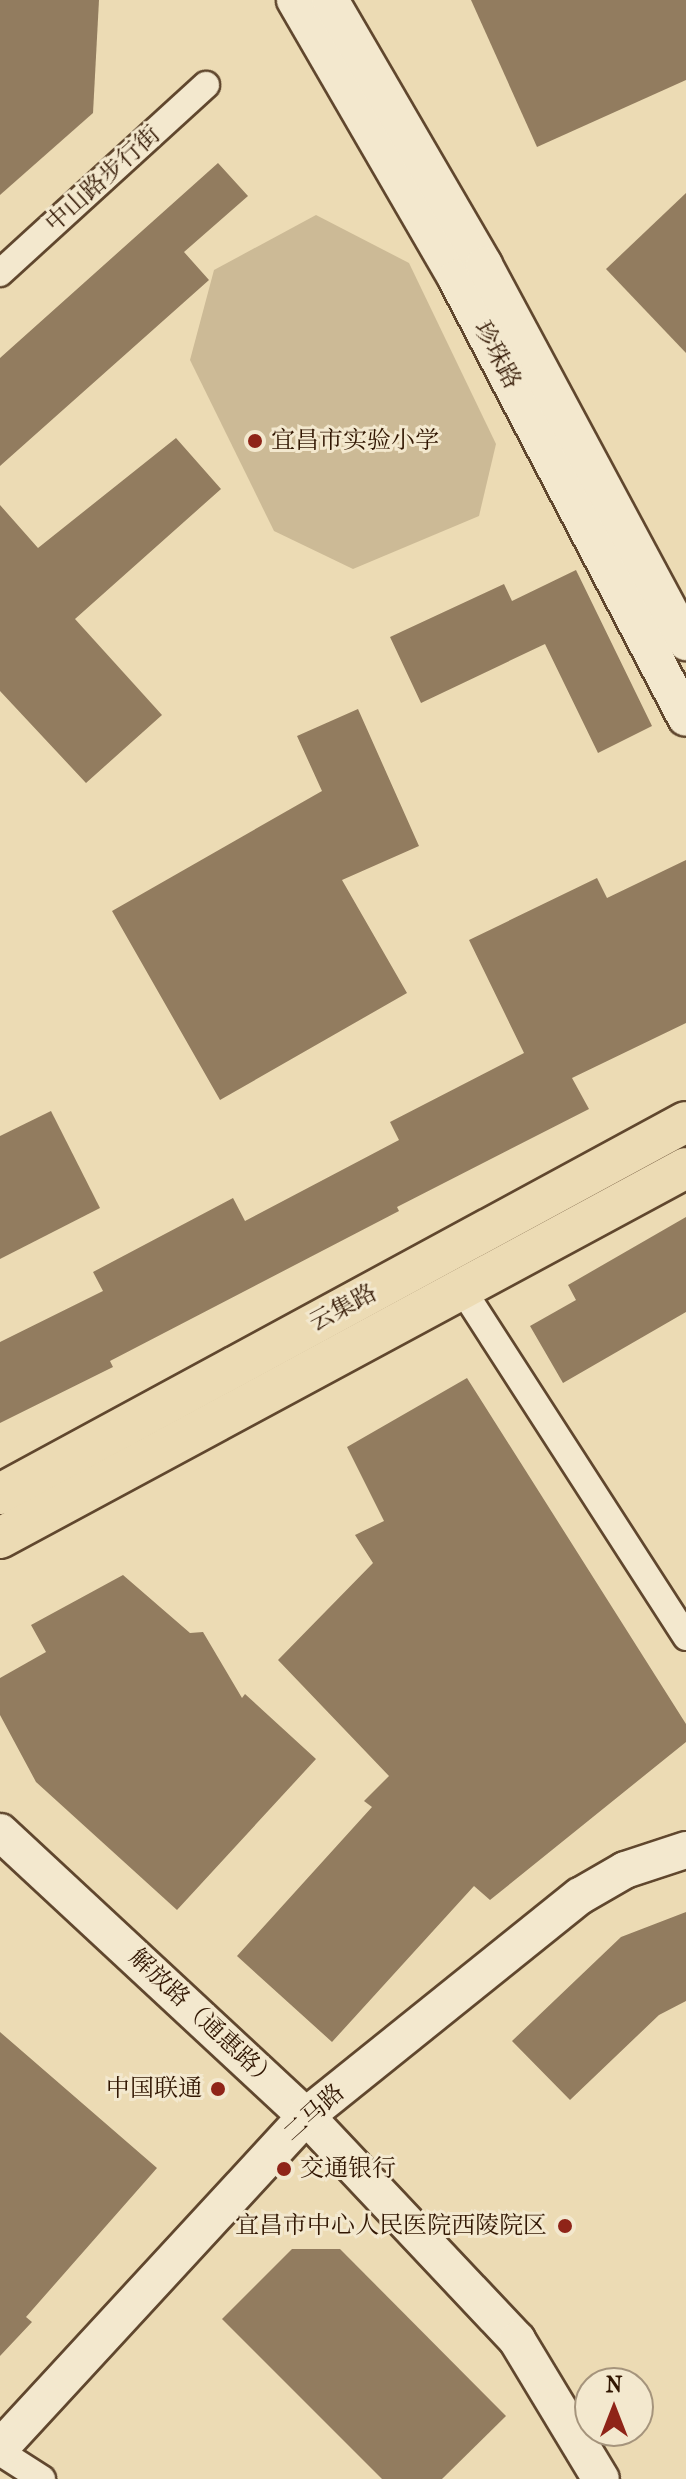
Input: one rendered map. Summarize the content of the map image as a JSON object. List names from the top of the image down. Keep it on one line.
{"streets":{"main road":["云集路"],"street":["中山路步行街","珍珠路","解放路（通惠路）","二马路"]},"crossings":[["解放路（通惠路）","二马路"]],"places":["宜昌市实验小学","中国联通","交通银行","宜昌市中心人民医院西陵院区"],"north":"top"}
